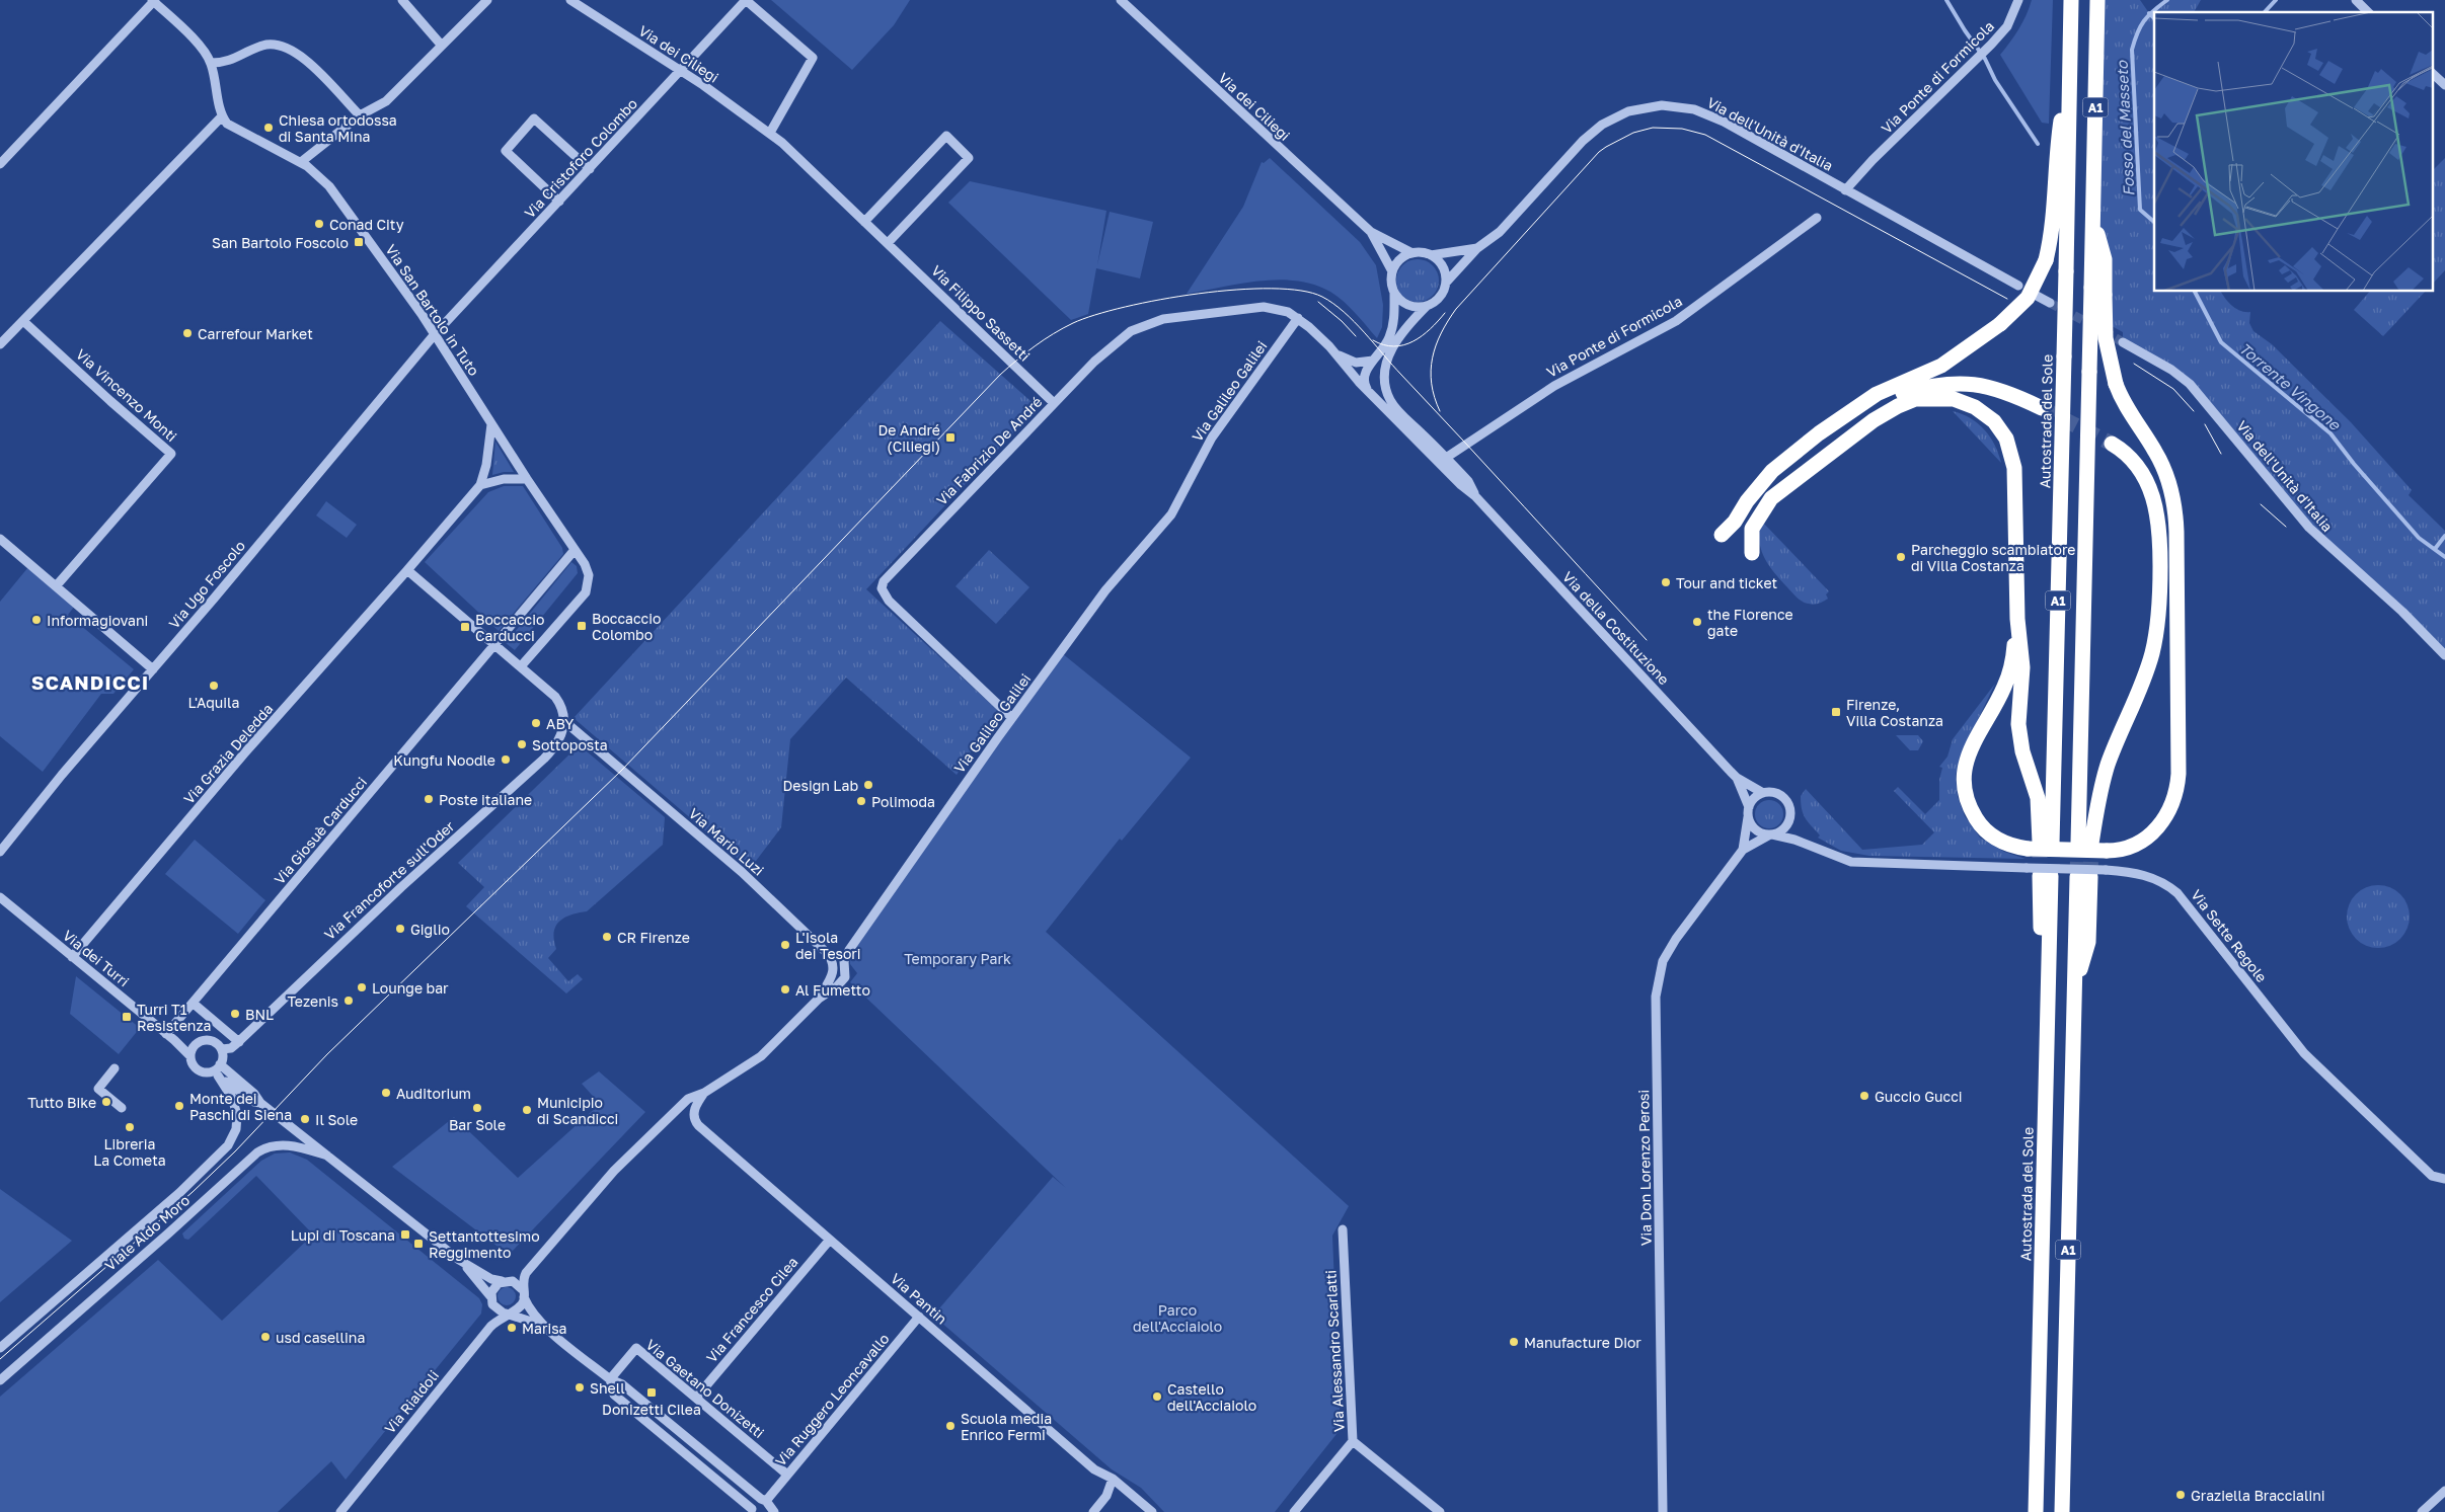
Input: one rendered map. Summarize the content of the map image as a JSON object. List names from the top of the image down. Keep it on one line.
{"streets":{"highway":["A1","Autostrada del Sole"],"street":["Via dei Ciliegi","Via Ponte di Formicola","Via dell'Unità d'Italia","Via Cristoforo Colombo","Via San Bartolo in Tuto","Via Filippo Sassetti","Via Galileo Galilei","Via Vincenzo Monti","Via Fabrizio De André","Via Ugo Foscolo","Via della Costituzione","Via Grazia Deledda","Via Giosuè Carducci","Via Mario Luzi","Via Francoforte sull'Oder","Via Sette Regole","Via dei Turri","Via Don Lorenzo Perosi","Viale Aldo Moro","Via Pantin","Via Francesco Cilea","Via Alessandro Scarlatti","Via Gaetano Donizetti","Via Ruggero Leoncavallo","Via Rialdoli"]},"crossings":[["Via dei Ciliegi","Via dell'Unità d'Italia"],["Via dei Ciliegi","Via Cristoforo Colombo"],["Via dei Ciliegi","Via Filippo Sassetti"],["Via dei Ciliegi","Via della Costituzione"],["Via Ponte di Formicola","Via dell'Unità d'Italia"],["Via Ponte di Formicola","Via della Costituzione"],["Via dell'Unità d'Italia","Via della Costituzione"],["Via Cristoforo Colombo","Via San Bartolo in Tuto"],["Via Cristoforo Colombo","Via Ugo Foscolo"],["Via San Bartolo in Tuto","Via Ugo Foscolo"],["Via San Bartolo in Tuto","Via Giosuè Carducci"],["Via Filippo Sassetti","Via Fabrizio De André"],["Via Galileo Galilei","Via Fabrizio De André"],["Via Galileo Galilei","Via della Costituzione"],["Via Galileo Galilei","Via Mario Luzi"],["Via Galileo Galilei","Via Pantin"],["Via Galileo Galilei","Via Rialdoli"],["Autostrada del Sole","Via Sette Regole"],["Via Fabrizio De André","Via della Costituzione"],["Via della Costituzione","Via Sette Regole"],["Via della Costituzione","Via Don Lorenzo Perosi"],["Via Grazia Deledda","Via dei Turri"],["Via Giosuè Carducci","Via dei Turri"],["Via Mario Luzi","Via Francoforte sull'Oder"],["Via Francoforte sull'Oder","Via dei Turri"],["Via Francoforte sull'Oder","Viale Aldo Moro"],["Via Sette Regole","Via Don Lorenzo Perosi"],["Via dei Turri","Viale Aldo Moro"],["Via Pantin","Via Francesco Cilea"],["Via Pantin","Via Ruggero Leoncavallo"],["Via Francesco Cilea","Via Gaetano Donizetti"],["Via Gaetano Donizetti","Via Ruggero Leoncavallo"]],"districts":["SCANDICCI"],"water":["Fosso del Masseto","Torrente Vingone"],"parks":["Temporary Park","Parco dell'Acciaiolo"],"places":{"other":["Chiesa ortodossa di Santa Mina","Conad City","Carrefour Market","Parcheggio scambiatore di Villa Costanza","Tour and ticket","Informagiovani","the Florence gate","L'Aquila","ABY","Sottoposta","Kungfu Noodle","Design Lab","Poste italiane","Polimoda","Giglio","CR Firenze","L'Isola dei Tesori","Lounge bar","Al Fumetto","Tezenis","BNL","Auditorium","Guccio Gucci","Tutto Bike","Monte dei Paschi di Siena","Bar Sole","Municipio di Scandicci","Il Sole","Libreria La Cometa","Marisa","usd casellina","Manufacture Dior","Shell","Castello dell'Acciaiolo","Scuola media Enrico Fermi","Graziella Braccialini"],"transit":["San Bartolo Foscolo","De André (Ciliegi)","Boccaccio Colombo","Boccaccio Carducci","Firenze, Villa Costanza","Turri T1 Resistenza","Lupi di Toscana","Settantottesimo Reggimento","Donizetti Cilea"]}}
